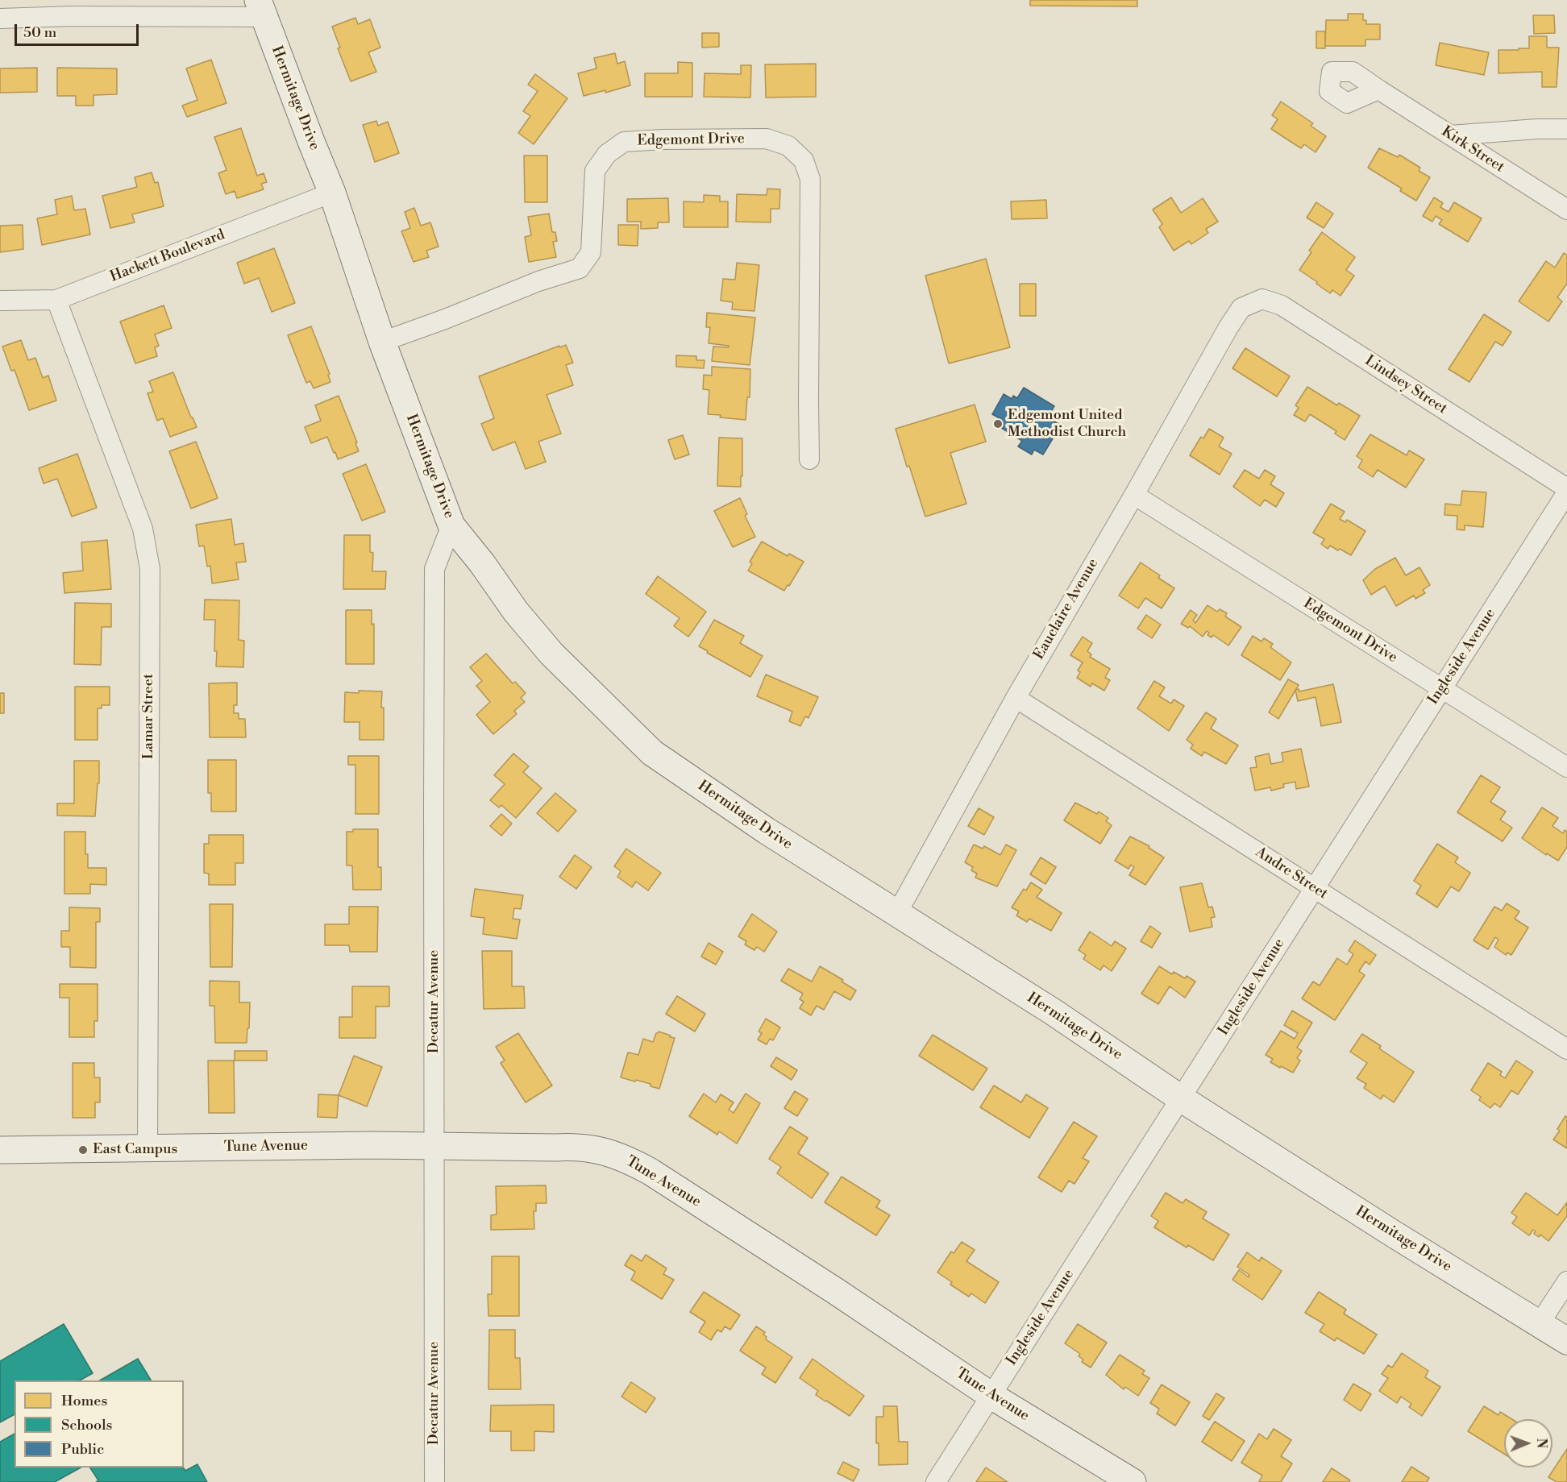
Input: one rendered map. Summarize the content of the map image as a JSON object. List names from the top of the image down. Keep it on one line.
{"streets":{"street":["Hermitage Drive","Edgemont Drive","Kirk Street","Hackett Boulevard","Lindsey Street","Eauclaire Avenue","Ingleside Avenue","Lamar Street","Andre Street","Decatur Avenue","Tune Avenue"]},"crossings":[["Hermitage Drive","Edgemont Drive"],["Hermitage Drive","Hackett Boulevard"],["Hermitage Drive","Eauclaire Avenue"],["Hermitage Drive","Ingleside Avenue"],["Hermitage Drive","Decatur Avenue"],["Edgemont Drive","Eauclaire Avenue"],["Edgemont Drive","Ingleside Avenue"],["Hackett Boulevard","Lamar Street"],["Lindsey Street","Eauclaire Avenue"],["Eauclaire Avenue","Andre Street"],["Ingleside Avenue","Andre Street"],["Ingleside Avenue","Tune Avenue"],["Lamar Street","Tune Avenue"],["Decatur Avenue","Tune Avenue"]],"places":["Edgemont United Methodist Church","East Campus"],"legend":["Homes","Schools","Public"],"scale_bar":"50 m","north":"right"}
